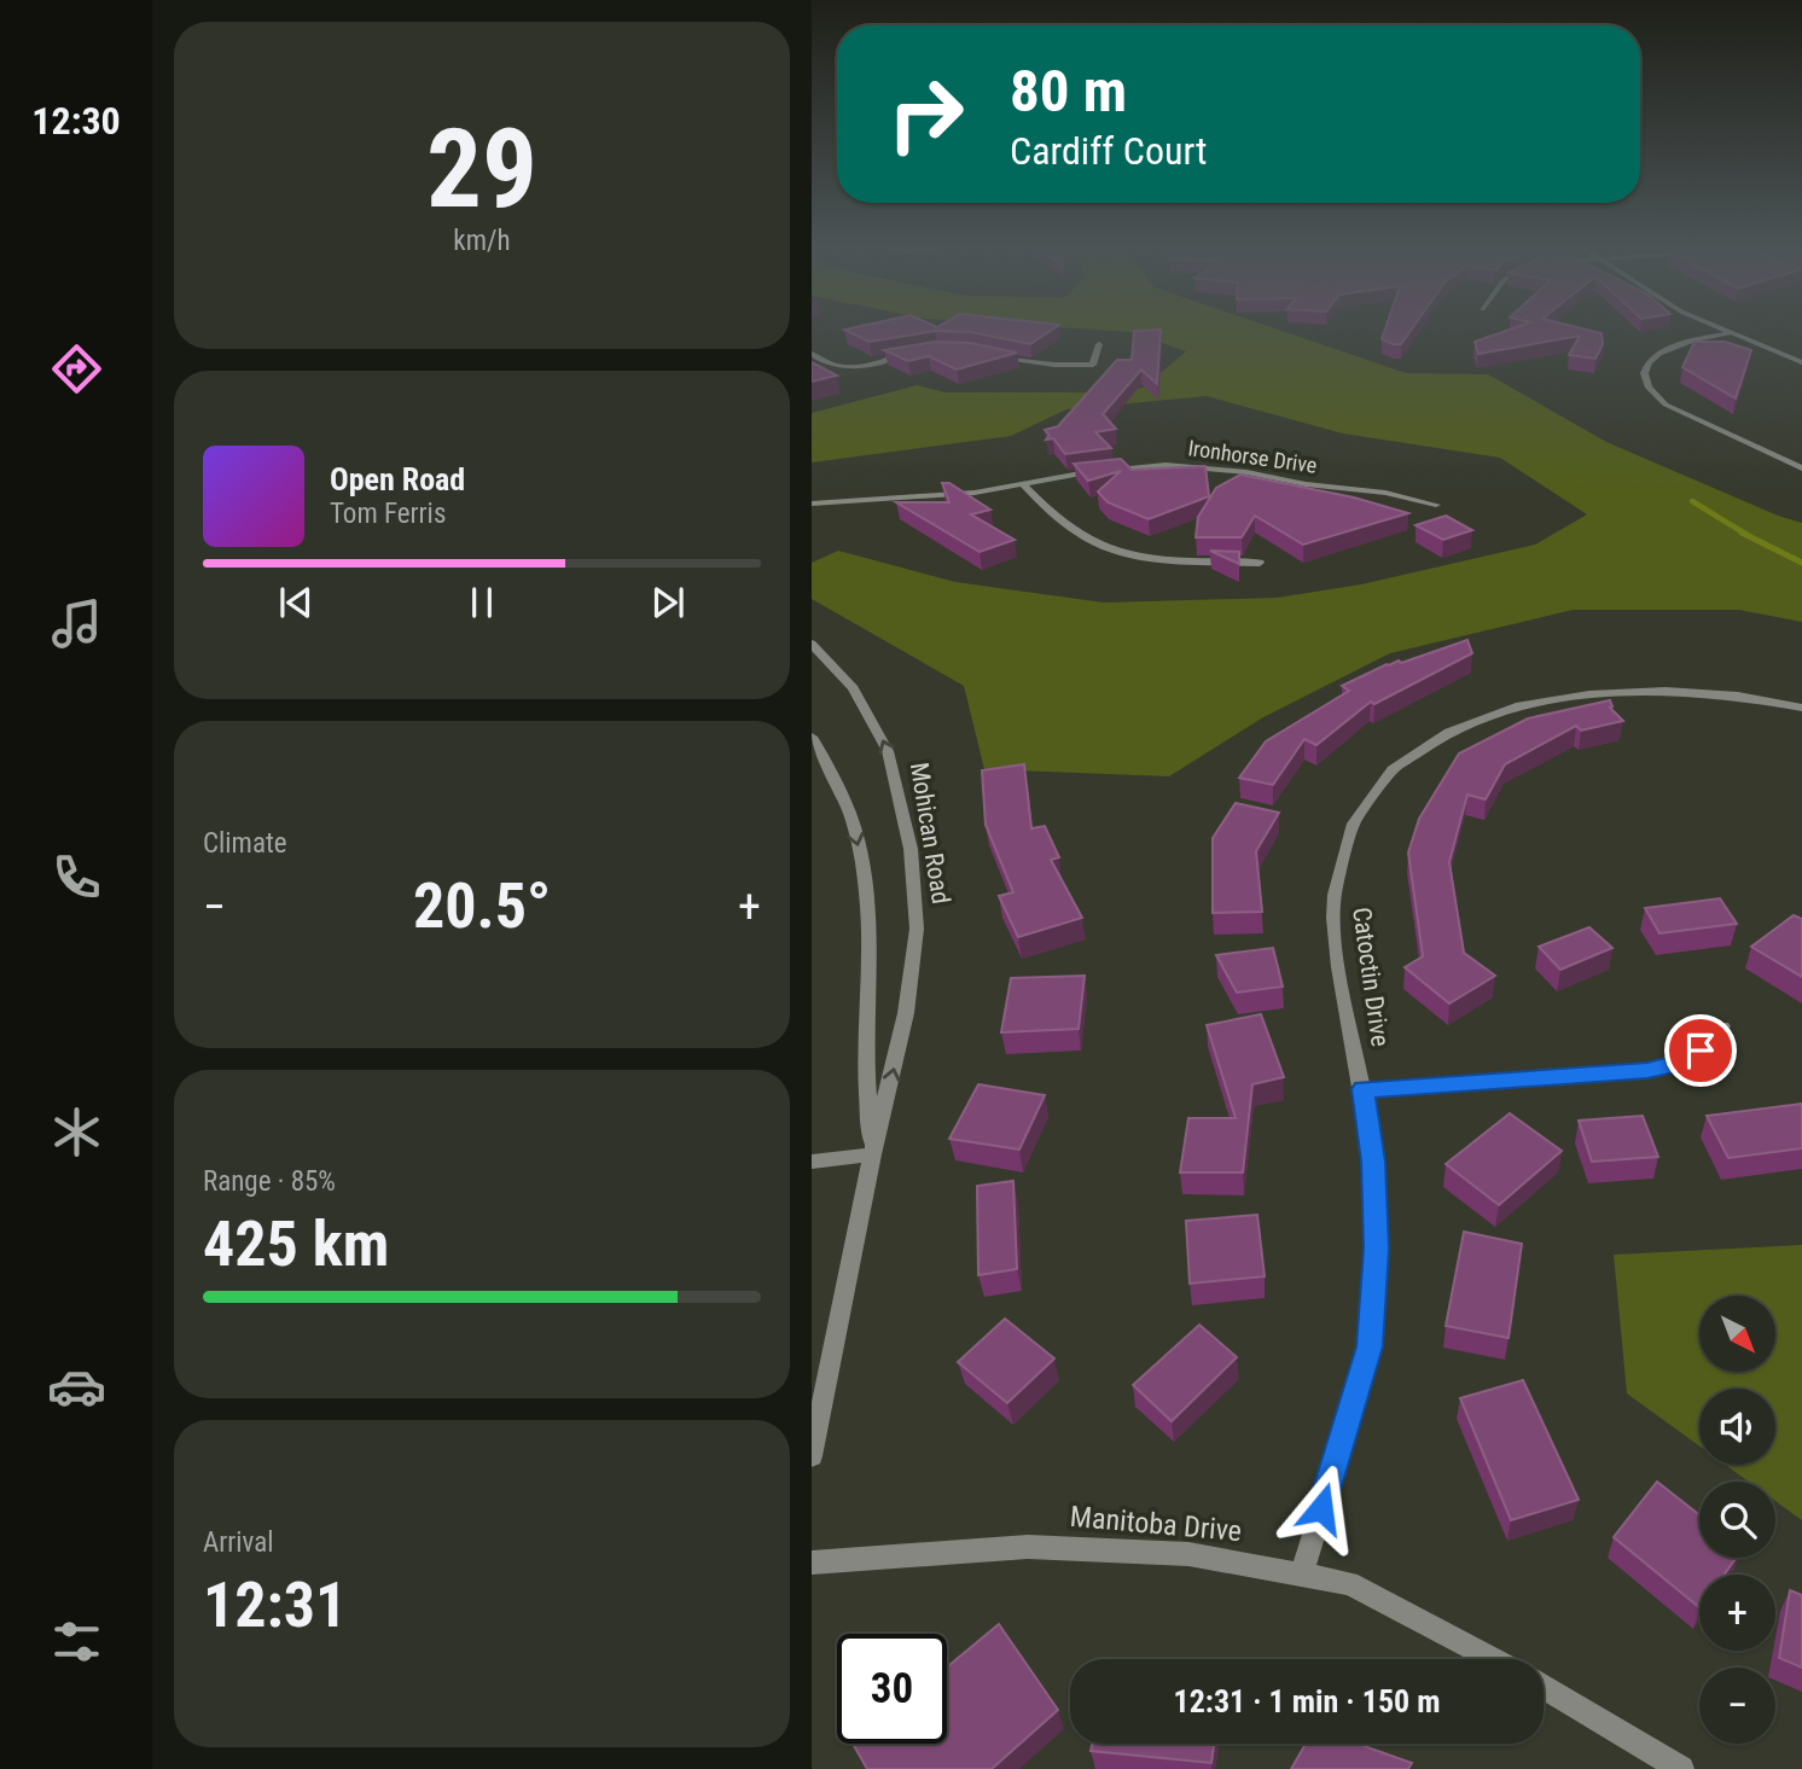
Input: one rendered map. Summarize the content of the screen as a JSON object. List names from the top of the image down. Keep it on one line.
{"streets":{"street":["Ironhorse Drive","Mohican Road","Catoctin Drive","Manitoba Drive"]},"crossings":[["Catoctin Drive","Manitoba Drive"]],"north":"bottom right","page":{"tabs":"12:30","tile":[["29","km/h"],"Climate",["Range · 85%","425 km"],["Arrival","12:31"]],"turn":["80 m","Cardiff Court"],"song":["Open Road","Tom Ferris"],"heat":["−","20.5°","+"],"map_buttons":["+","−"],"limit":"30","trip":"12:31 · 1 min · 150 m"}}
